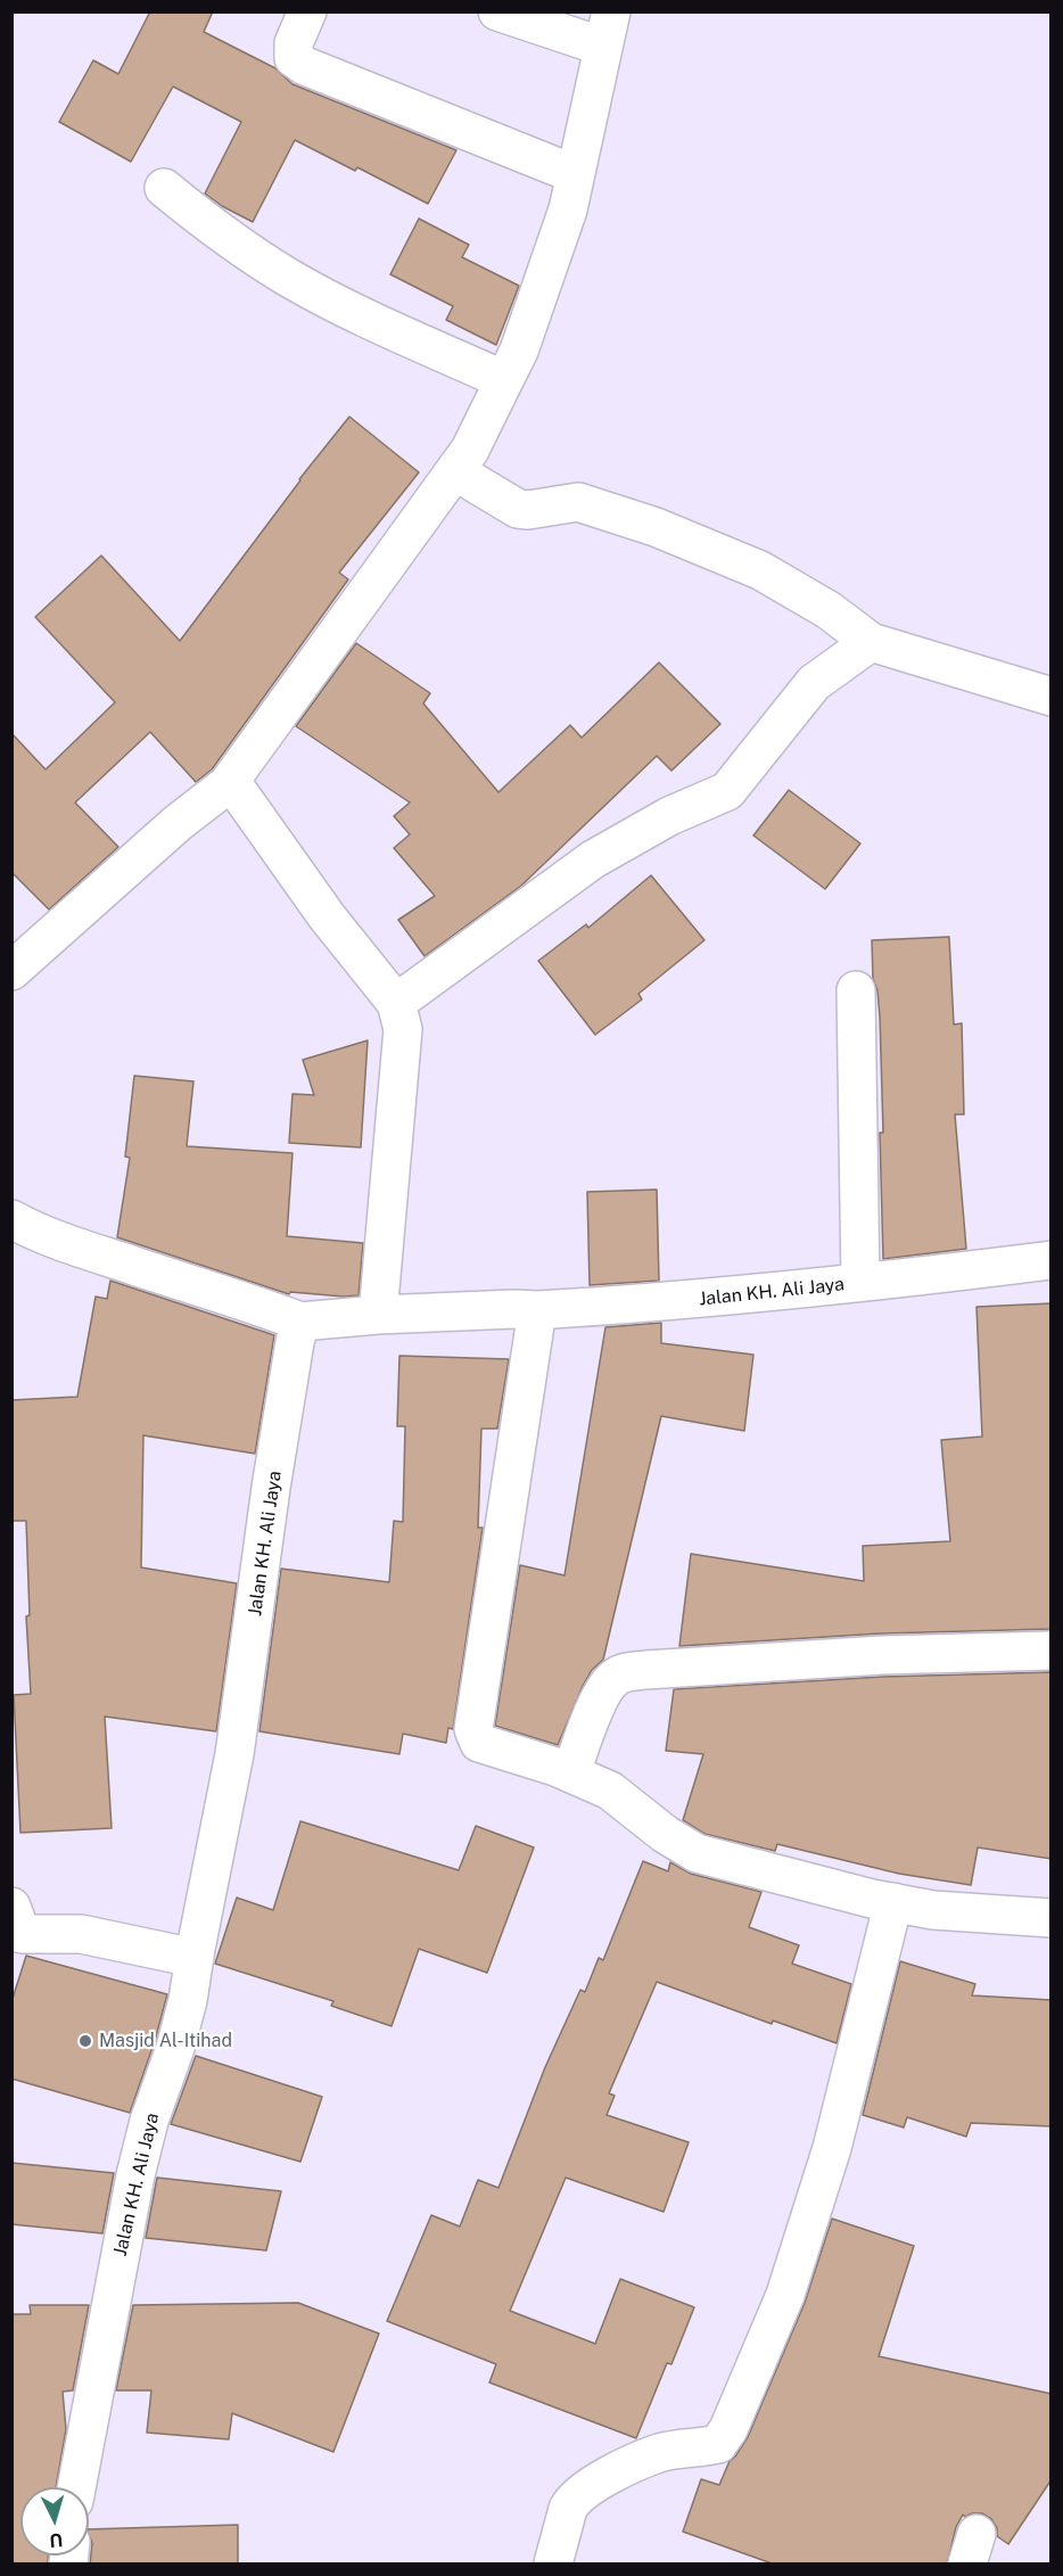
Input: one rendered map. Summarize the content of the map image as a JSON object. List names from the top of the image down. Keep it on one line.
{"streets":{"street":["Jalan KH. Ali Jaya"]},"places":["Masjid Al-Itihad"],"north":"bottom"}
